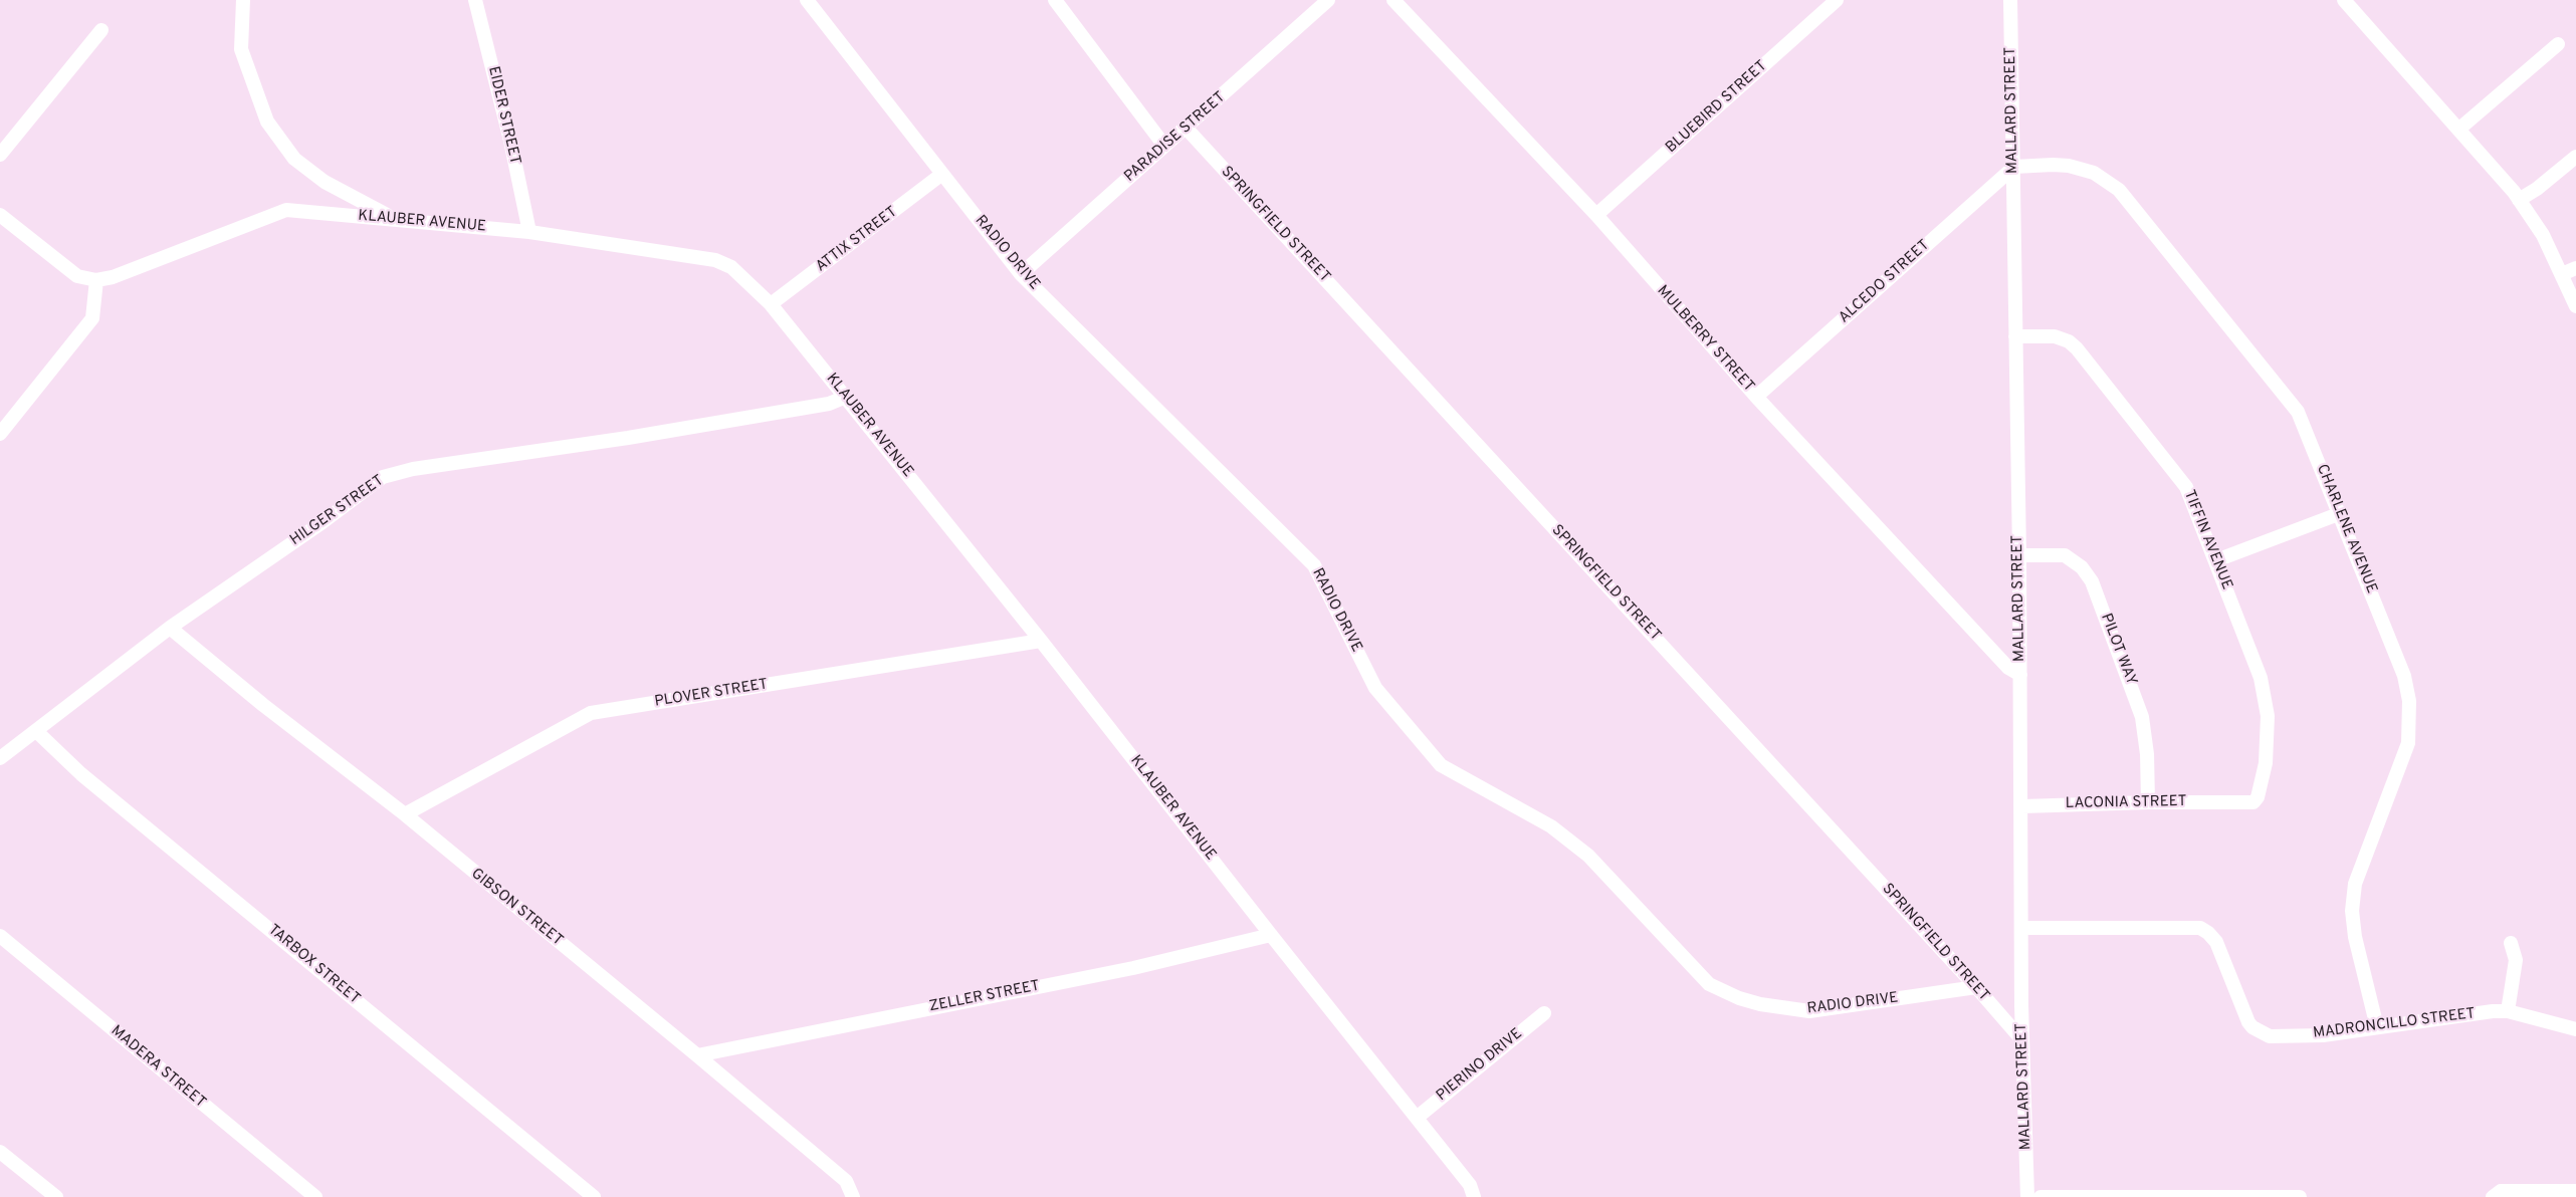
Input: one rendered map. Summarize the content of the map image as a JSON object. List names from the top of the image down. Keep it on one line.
{"streets":{"street":["BLUEBIRD STREET","MALLARD STREET","EIDER STREET","PARADISE STREET","KLAUBER AVENUE","SPRINGFIELD STREET","ATTIX STREET","RADIO DRIVE","ALCEDO STREET","MULBERRY STREET","HILGER STREET","CHARLENE AVENUE","TIFFIN AVENUE","PILOT WAY","PLOVER STREET","LACONIA STREET","GIBSON STREET","TARBOX STREET","ZELLER STREET","MADRONCILLO STREET","PIERINO DRIVE","MADERA STREET"]},"crossings":[["BLUEBIRD STREET","MULBERRY STREET"],["MALLARD STREET","SPRINGFIELD STREET"],["MALLARD STREET","ALCEDO STREET"],["MALLARD STREET","MULBERRY STREET"],["MALLARD STREET","CHARLENE AVENUE"],["MALLARD STREET","TIFFIN AVENUE"],["MALLARD STREET","PILOT WAY"],["MALLARD STREET","LACONIA STREET"],["MALLARD STREET","MADRONCILLO STREET"],["EIDER STREET","KLAUBER AVENUE"],["PARADISE STREET","SPRINGFIELD STREET"],["PARADISE STREET","RADIO DRIVE"],["KLAUBER AVENUE","ATTIX STREET"],["KLAUBER AVENUE","HILGER STREET"],["KLAUBER AVENUE","PLOVER STREET"],["KLAUBER AVENUE","ZELLER STREET"],["KLAUBER AVENUE","PIERINO DRIVE"],["SPRINGFIELD STREET","RADIO DRIVE"],["ATTIX STREET","RADIO DRIVE"],["ALCEDO STREET","MULBERRY STREET"],["ALCEDO STREET","CHARLENE AVENUE"],["HILGER STREET","GIBSON STREET"],["HILGER STREET","TARBOX STREET"],["CHARLENE AVENUE","MADRONCILLO STREET"],["TIFFIN AVENUE","LACONIA STREET"],["PILOT WAY","LACONIA STREET"],["PLOVER STREET","GIBSON STREET"],["GIBSON STREET","ZELLER STREET"]]}
